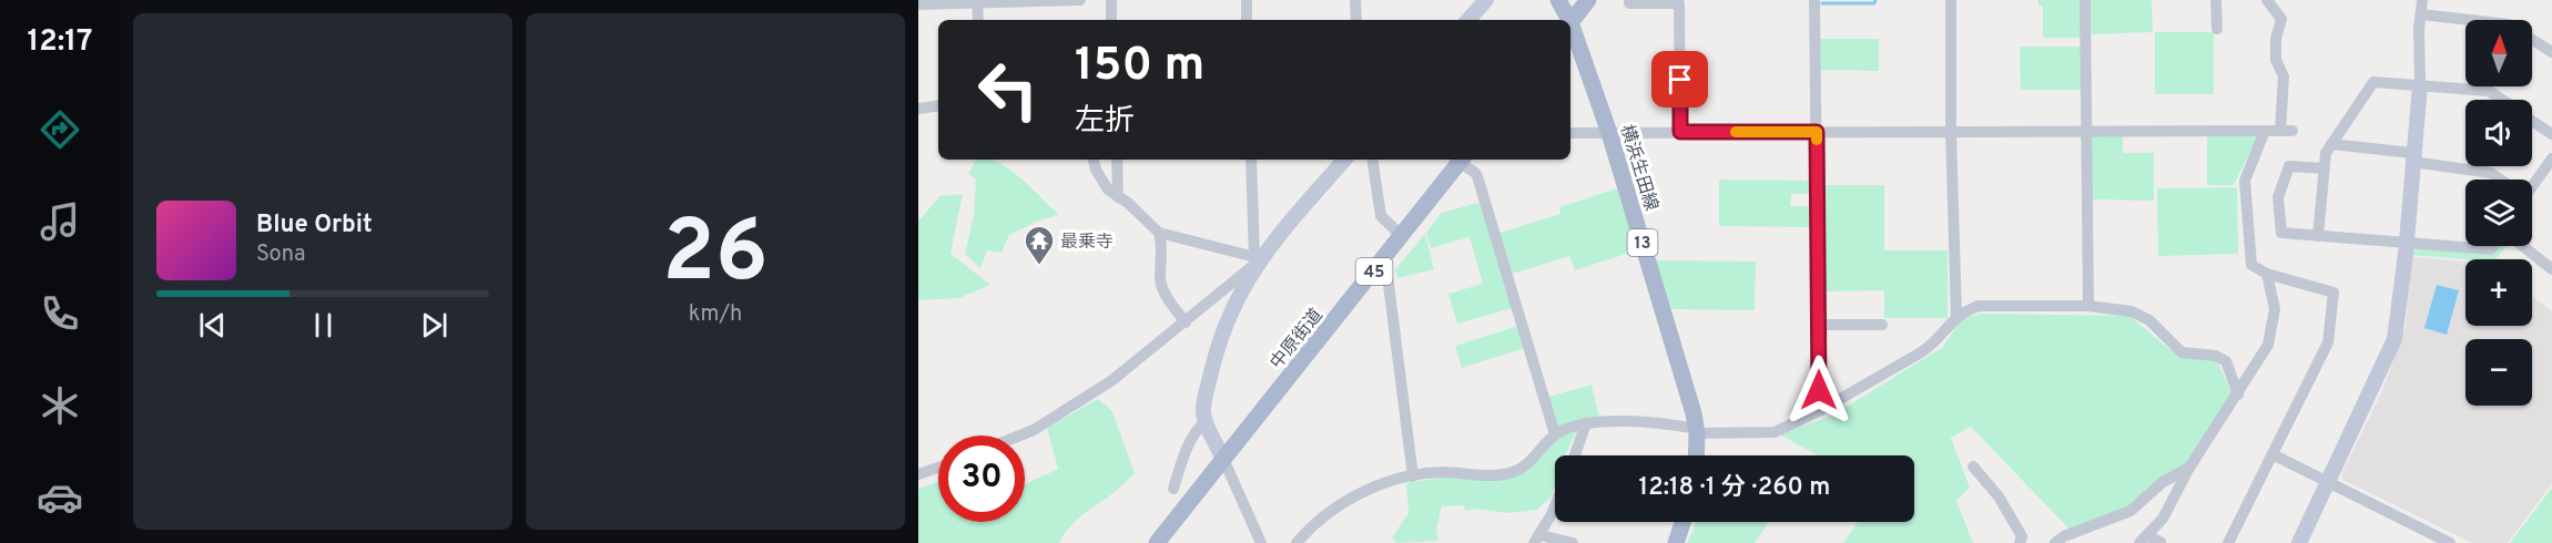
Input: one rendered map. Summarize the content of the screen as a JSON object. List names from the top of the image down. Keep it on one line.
{"streets":{"main road":["横浜生田線","13","45","中原街道"]},"places":{"temple":["最乗寺"]},"north":"top","page":{"tabs":"12:17","tile":["26","km/h"],"map_buttons":["+","−"],"turn":["150 m","左折"],"song":["Blue Orbit","Sona"],"limit":"30","trip":"12:18 · 1 分 · 260 m"}}
